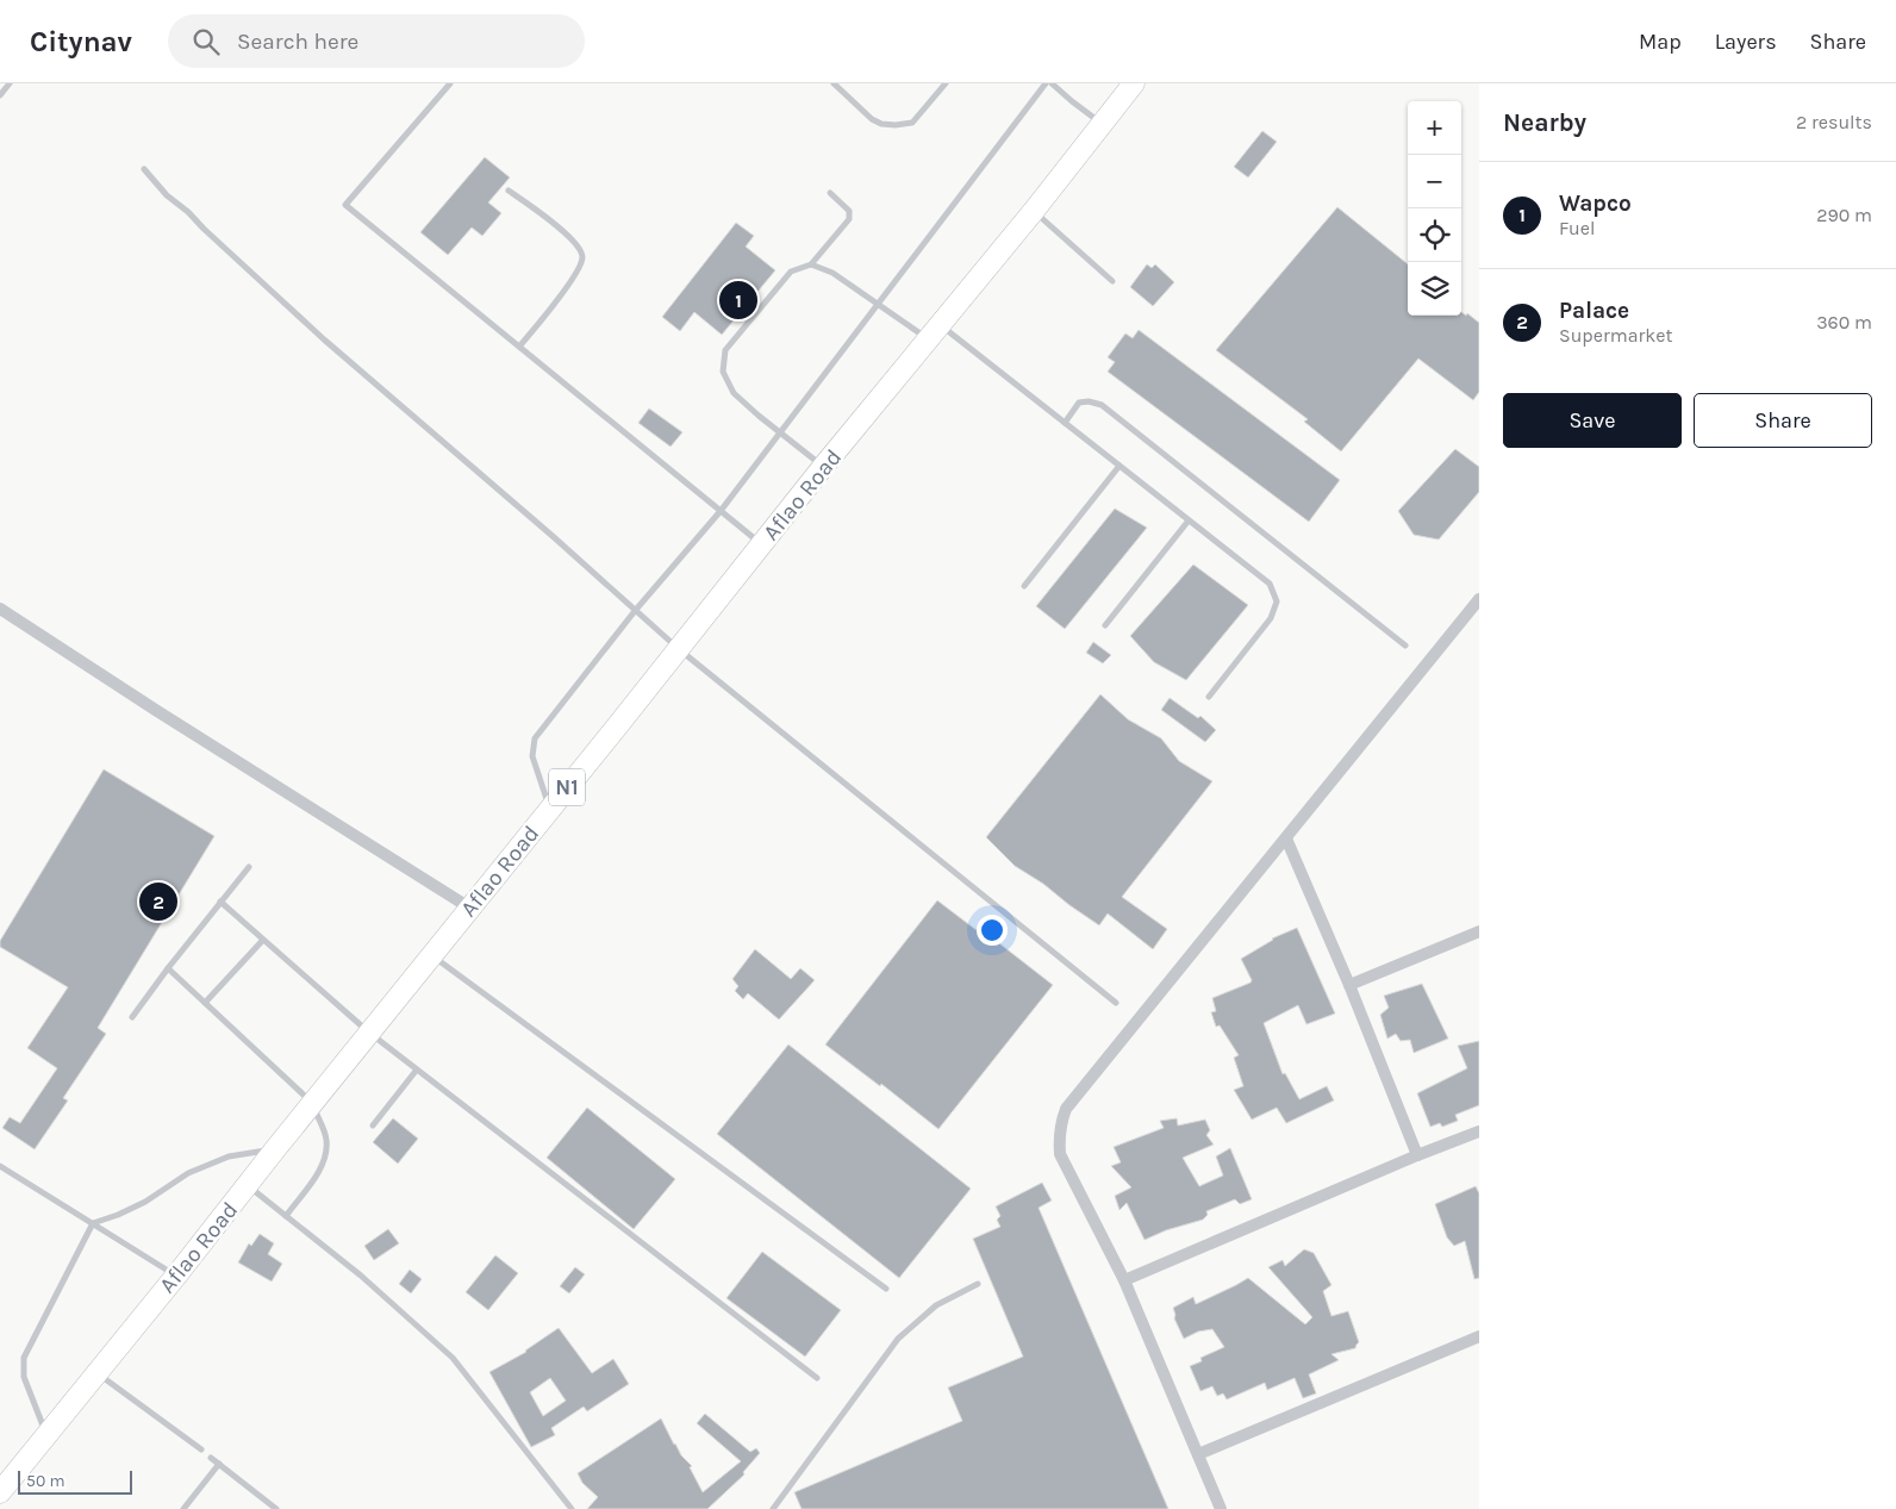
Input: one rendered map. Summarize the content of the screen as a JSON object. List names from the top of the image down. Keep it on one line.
{"streets":{"highway":["Aflao Road","N1"]},"scale_bar":"50 m","page":{"header":"Citynav","search":"Search here","nav":["Map","Layers","Share"],"heading":["Nearby","2 results"],"map_buttons":["+","−"],"list":[{"mark":"1","name":"Wapco","note":"Fuel","value":"290 m"},{"mark":"2","name":"Palace","note":"Supermarket","value":"360 m"}],"pins":["1","2"],"buttons":["Save","Share"],"scale":"50 m"}}
